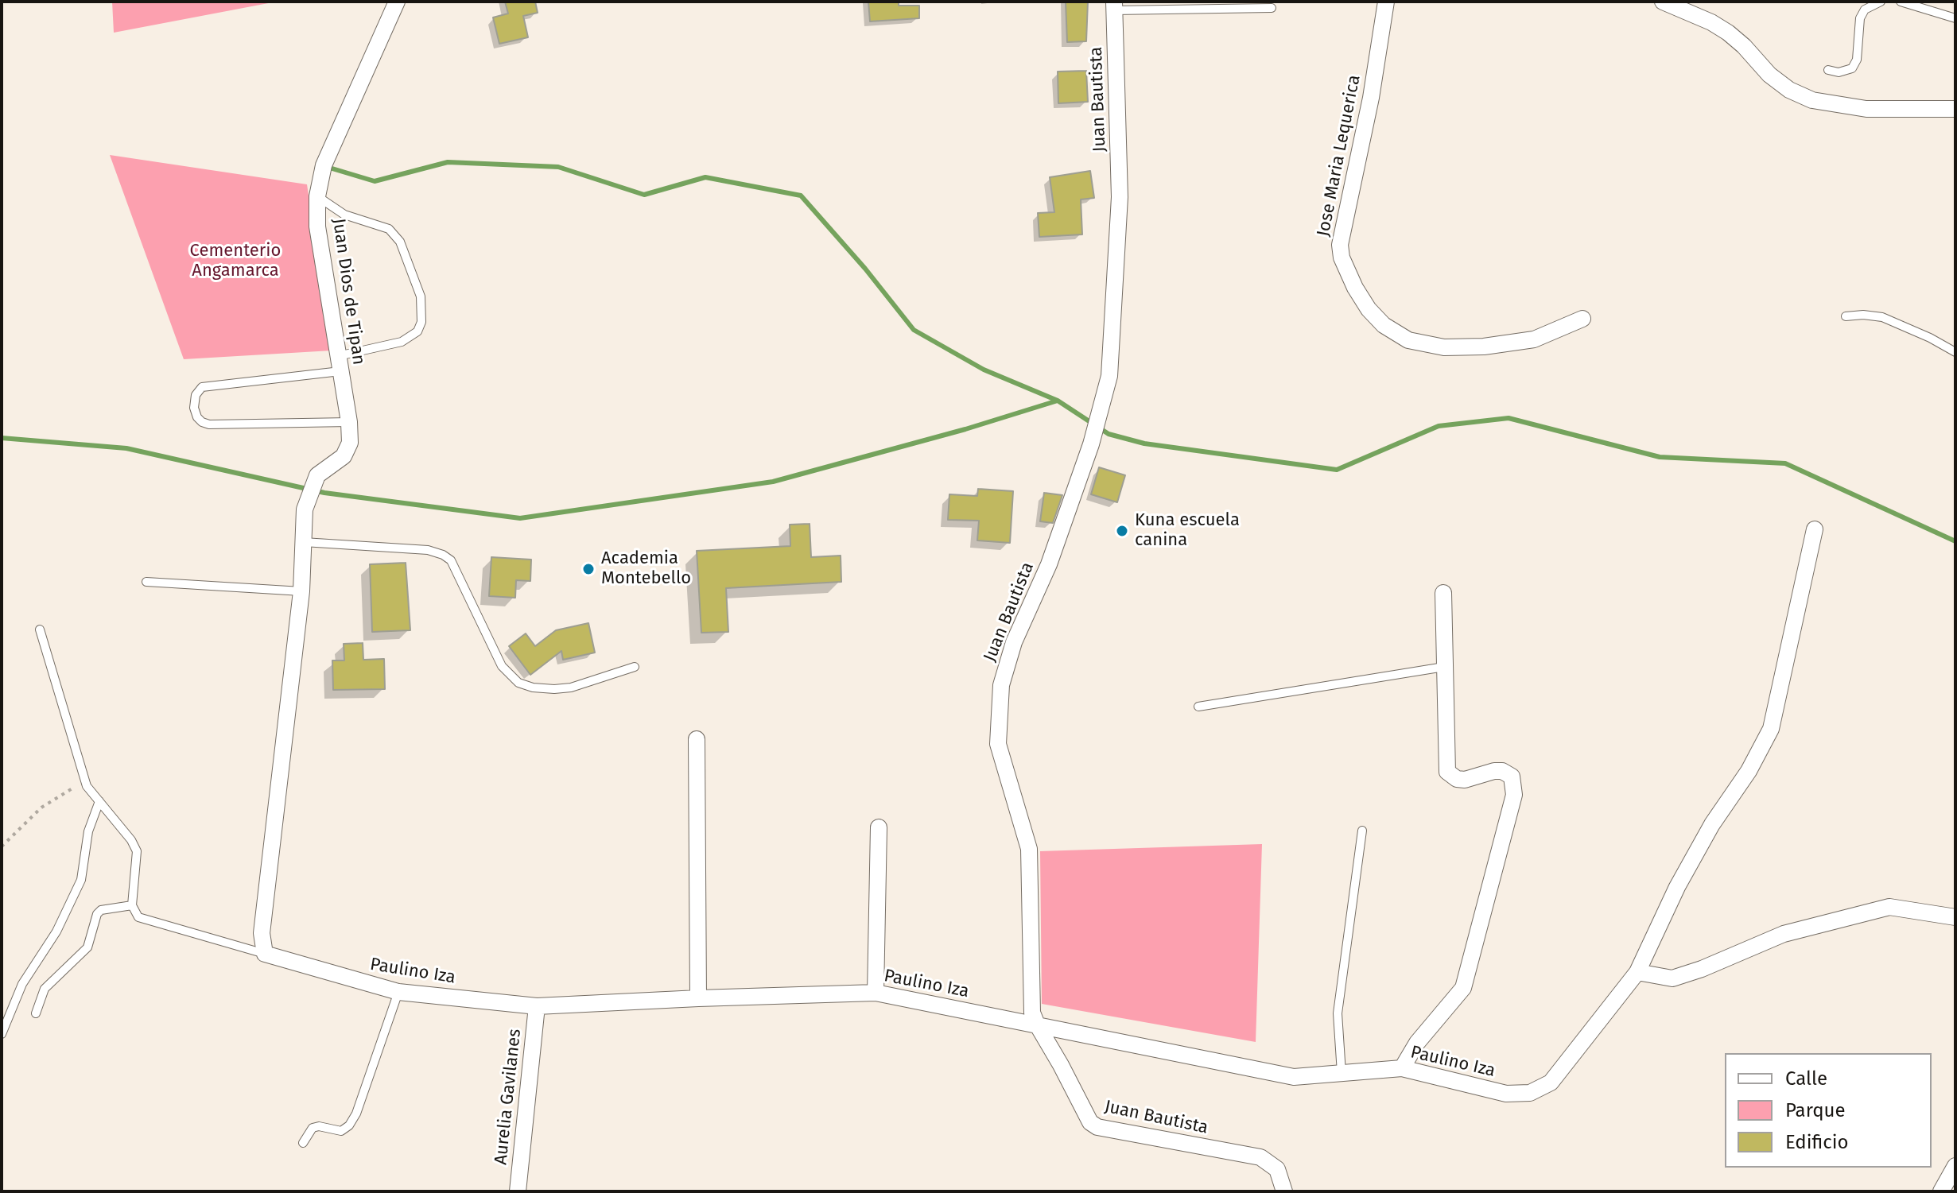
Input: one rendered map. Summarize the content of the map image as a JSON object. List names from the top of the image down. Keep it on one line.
{"streets":{"street":["Juan Bautista","Jose Maria Lequerica","Juan Dios de Tipan","Paulino Iza","Aurelia Gavilanes"]},"crossings":[["Juan Bautista","Paulino Iza"],["Paulino Iza","Aurelia Gavilanes"]],"parks":["Cementerio Angamarca"],"places":["Kuna escuela canina","Academia Montebello"],"legend":["Calle","Parque","Edificio"]}
